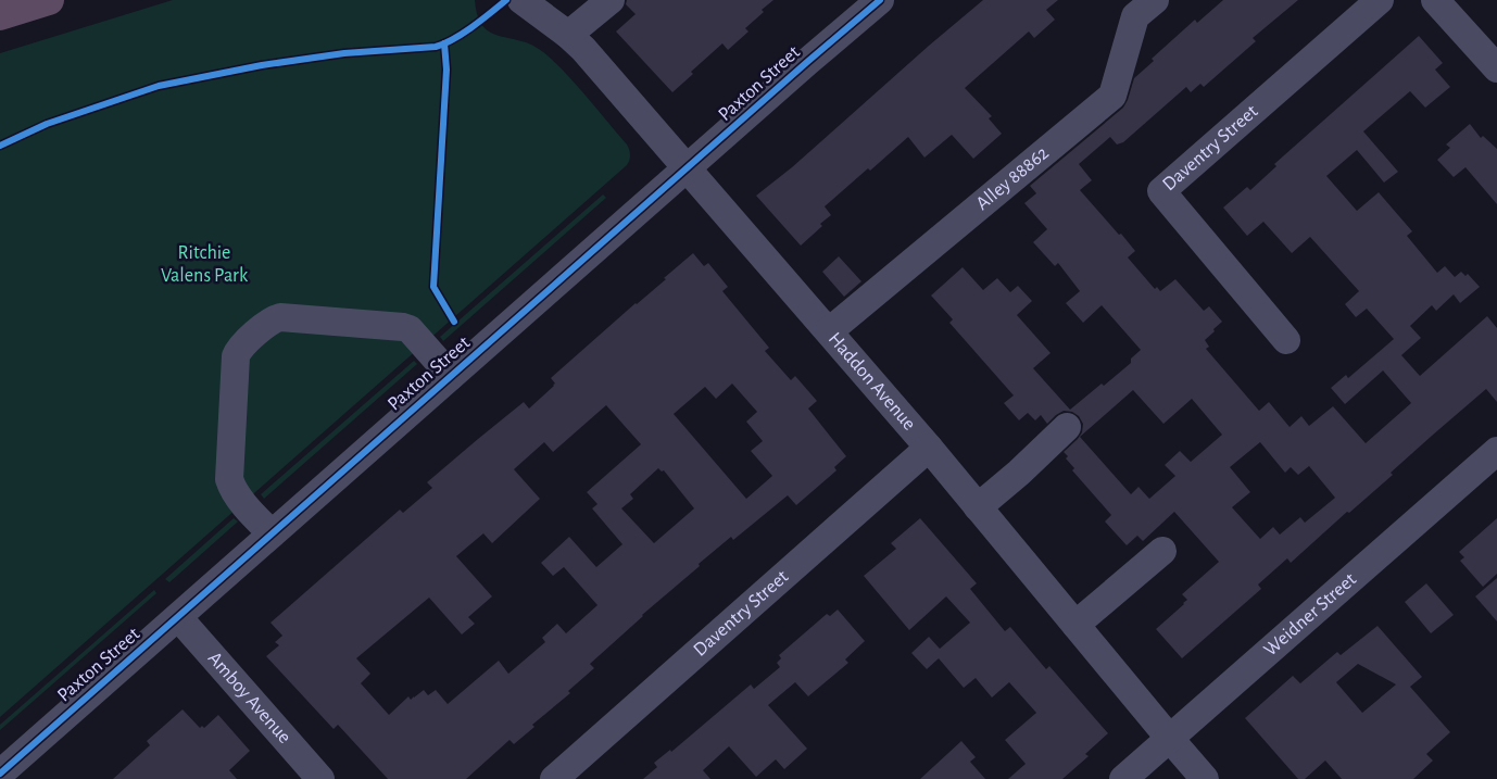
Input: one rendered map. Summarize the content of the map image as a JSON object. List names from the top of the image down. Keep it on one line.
{"streets":{"street":["Paxton Street","Daventry Street","Alley 88862","Haddon Avenue","Weidner Street","Amboy Avenue"]},"crossings":[["Paxton Street","Haddon Avenue"],["Paxton Street","Amboy Avenue"],["Daventry Street","Haddon Avenue"],["Alley 88862","Haddon Avenue"],["Haddon Avenue","Weidner Street"]],"parks":["Ritchie Valens Park"]}
